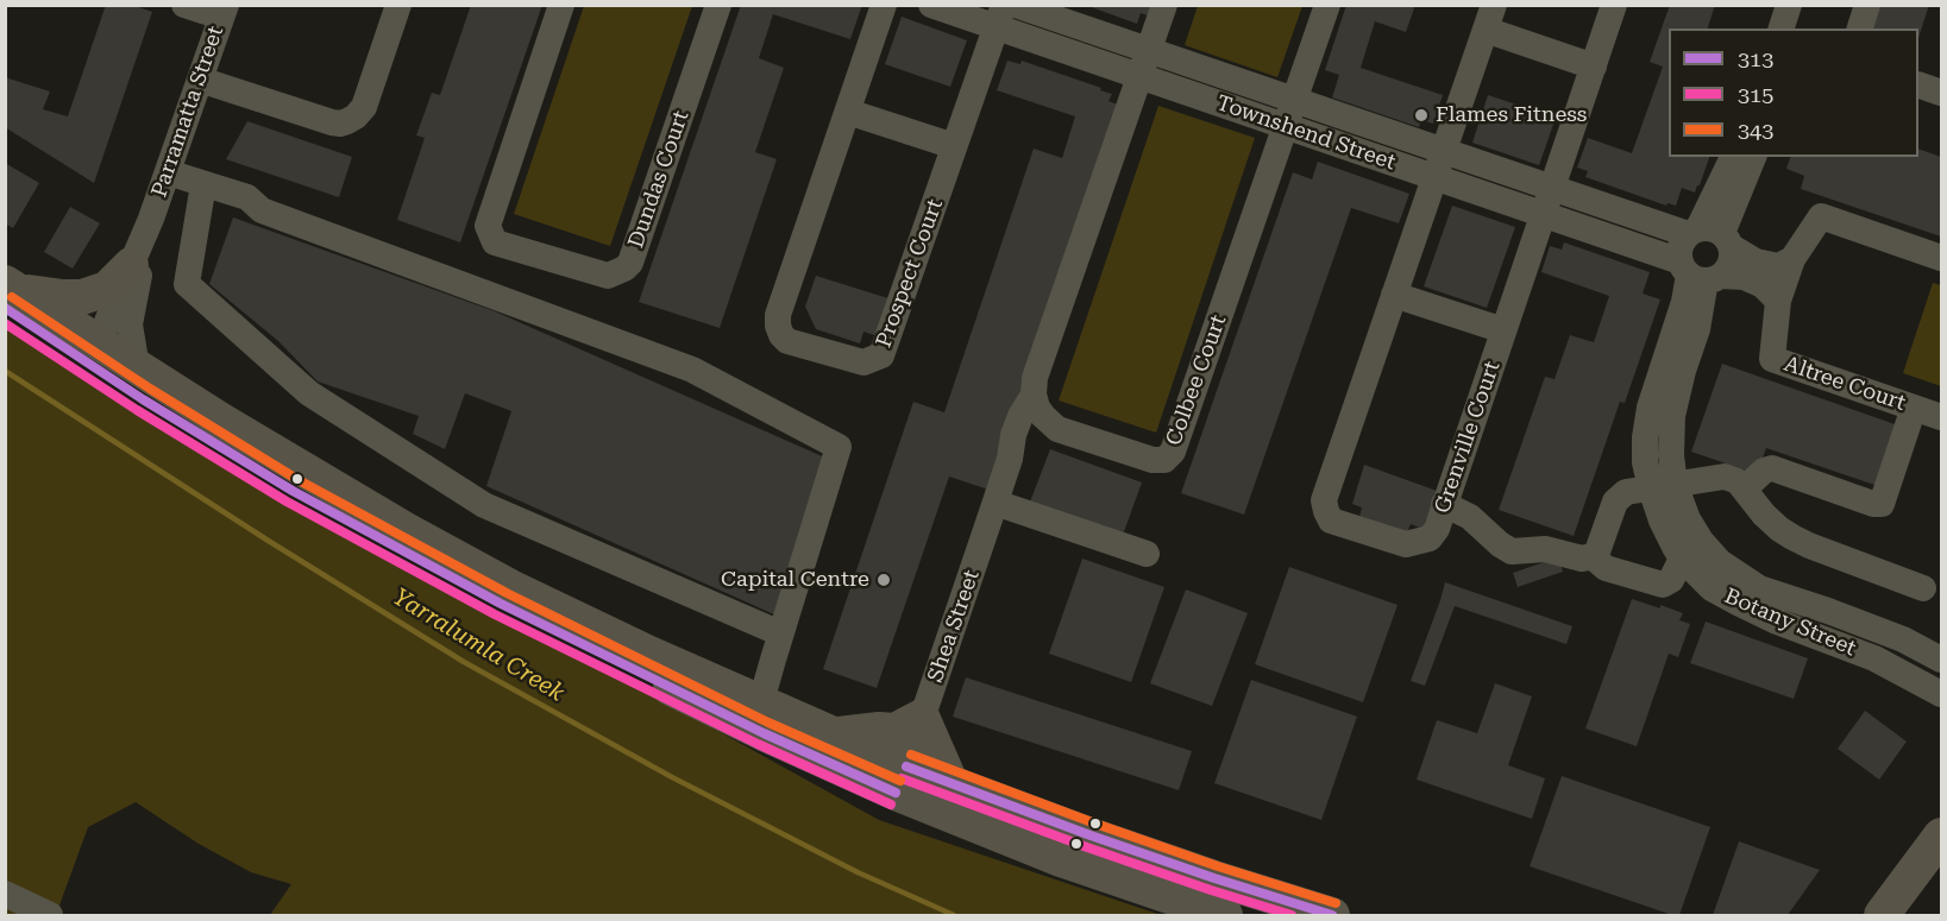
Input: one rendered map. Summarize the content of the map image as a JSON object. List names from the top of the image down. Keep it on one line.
{"streets":{"street":["Parramatta Street","Townshend Street","Dundas Court","Prospect Court","Colbee Court","Altree Court","Grenville Court","Botany Street","Shea Street"]},"crossings":[["Townshend Street","Prospect Court"],["Townshend Street","Colbee Court"],["Townshend Street","Altree Court"],["Townshend Street","Grenville Court"],["Townshend Street","Botany Street"],["Colbee Court","Shea Street"]],"water":["Yarralumla Creek"],"places":["Flames Fitness","Capital Centre"],"lines":["transit line 343","transit line 313","transit line 315"],"legend":["313","315","343"]}
